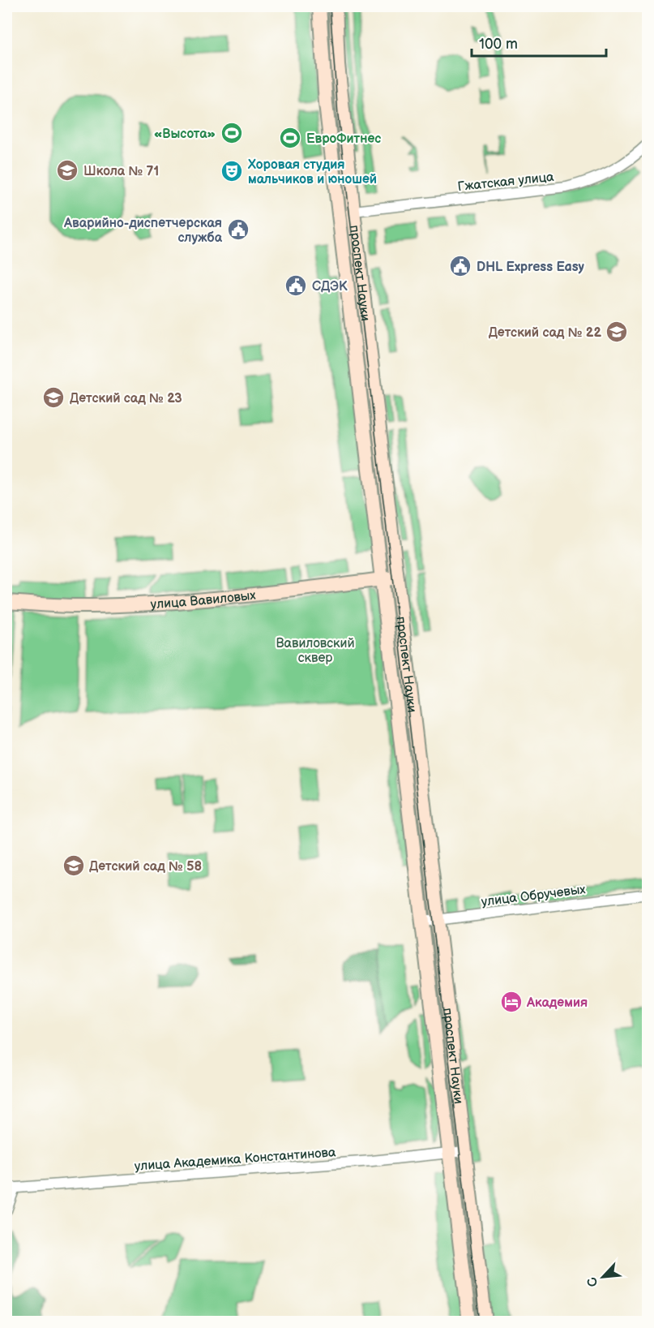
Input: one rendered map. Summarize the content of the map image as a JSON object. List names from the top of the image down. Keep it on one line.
{"streets":{"main road":["проспект Науки","улица Вавиловых"],"street":["Гжатская улица","улица Обручевых","улица Академика Константинова"]},"crossings":[["Гжатская улица","проспект Науки"],["проспект Науки","улица Вавиловых"],["проспект Науки","улица Обручевых"],["проспект Науки","улица Академика Константинова"]],"parks":["Вавиловский сквер"],"places":{"sports":["«Высота»","ЕвроФитнес"],"school or university":["Школа № 71","Детский сад № 22","Детский сад № 23","Детский сад № 58"],"theatre":["Хоровая студия мальчиков и юношей"],"public building":["Аварийно-диспетчерская служба","DHL Express Easy","СДЭК"],"hotel":["Академия"]},"scale_bar":"100 m","north":"bottom left"}
